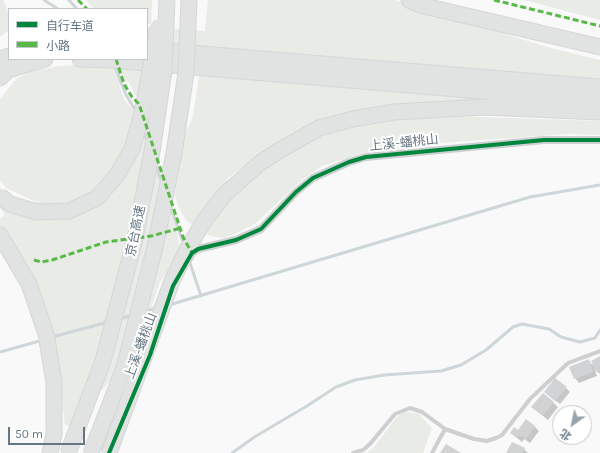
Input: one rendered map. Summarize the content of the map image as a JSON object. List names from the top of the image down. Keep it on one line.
{"streets":{"highway":["京台高速"],"street":["上溪-蟠桃山"]},"legend":["自行车道","小路"],"scale_bar":"50 m","north":"bottom left"}
